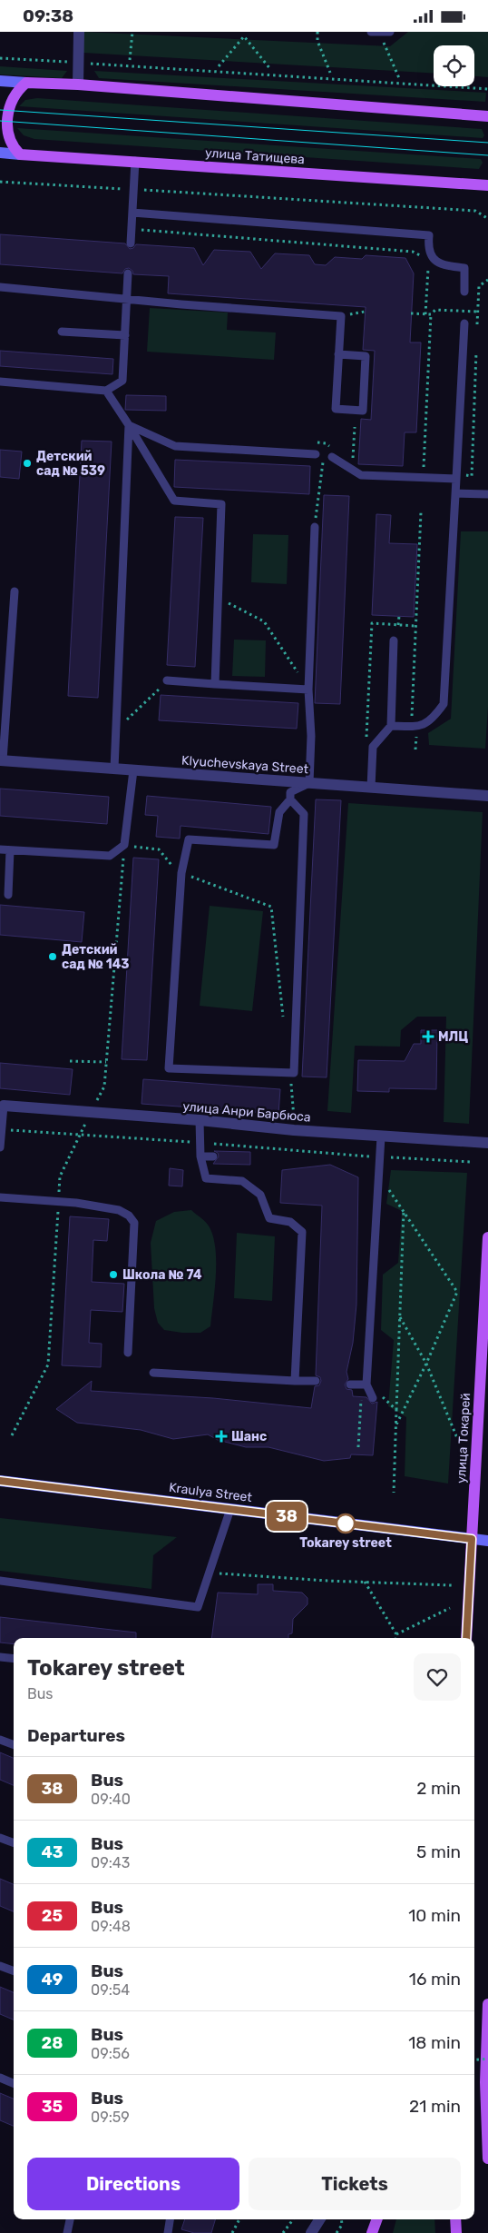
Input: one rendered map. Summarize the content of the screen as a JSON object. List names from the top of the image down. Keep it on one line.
{"streets":{"main road":["улица Татищева","улица Токарей","Kraulya Street"],"street":["Klyuchevskaya Street","улица Анри Барбюса"]},"crossings":[["улица Токарей","Kraulya Street"]],"places":{"other":["Детский сад № 539","Детский сад № 143","Школа № 74","Tokarey street"],"health":["МЛЦ","Шанс"]},"lines":["bus line 38"],"page":{"status":"09:38","on_map":"38","heading":[["Tokarey street","Bus"],"Departures"],"list":[{"mark":"38","name":"Bus","note":"09:40","value":"2 min"},{"mark":"43","name":"Bus","note":"09:43","value":"5 min"},{"mark":"25","name":"Bus","note":"09:48","value":"10 min"},{"mark":"49","name":"Bus","note":"09:54","value":"16 min"},{"mark":"28","name":"Bus","note":"09:56","value":"18 min"},{"mark":"35","name":"Bus","note":"09:59","value":"21 min"}],"buttons":["Directions","Tickets"]}}
